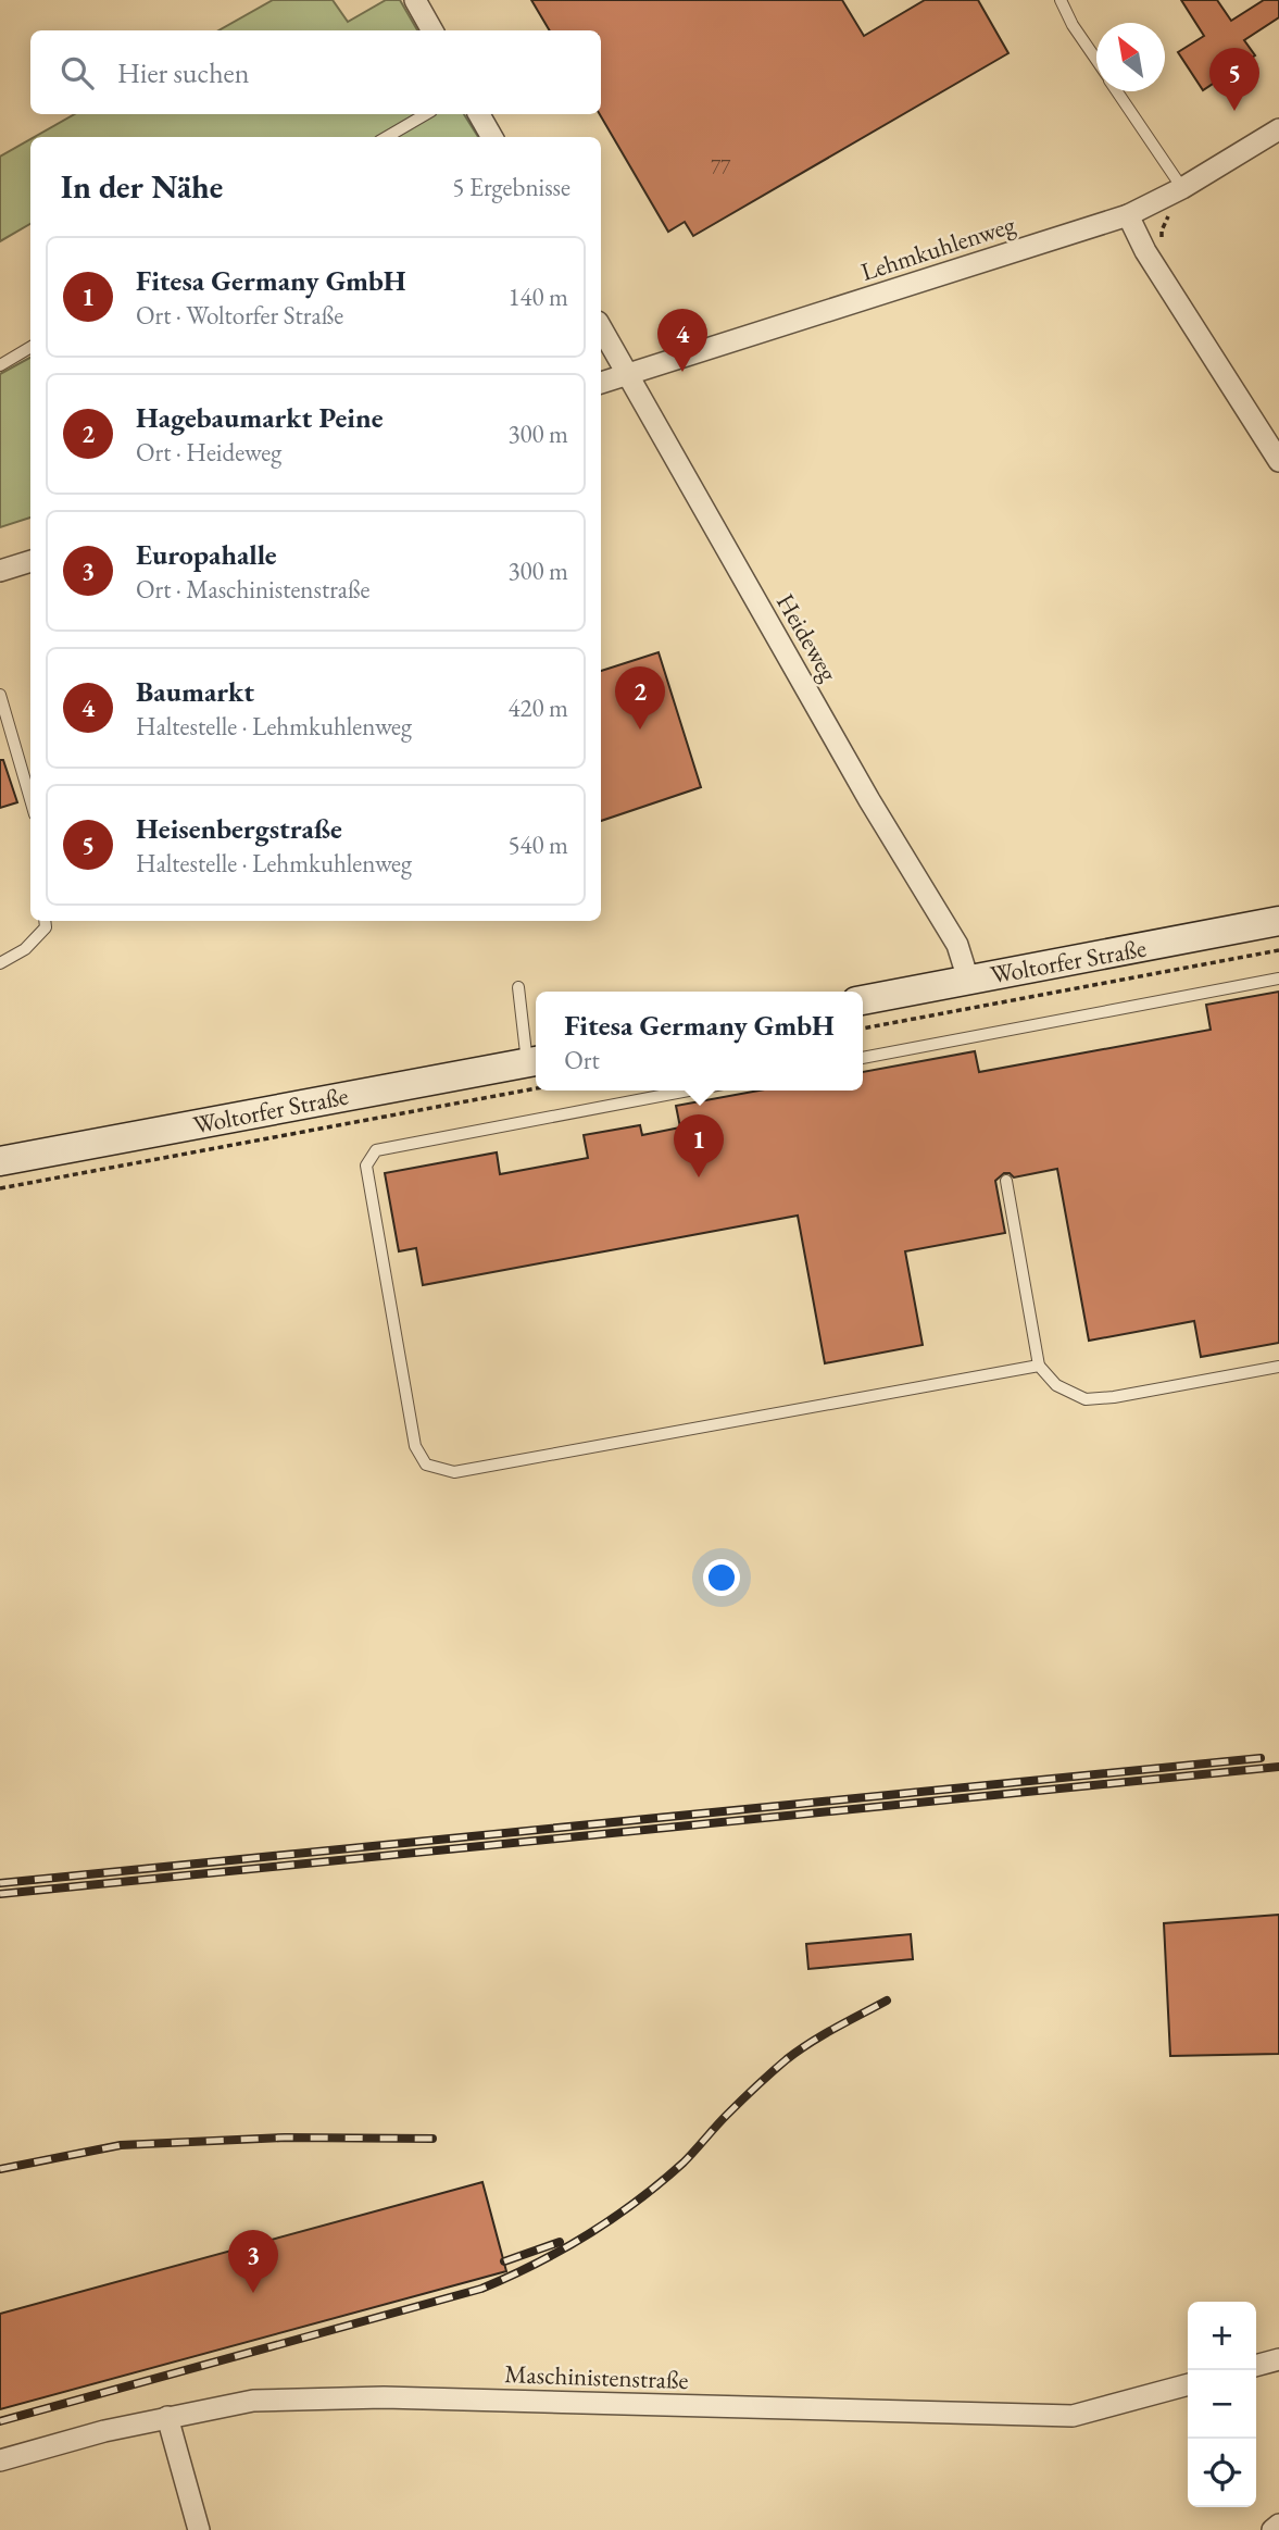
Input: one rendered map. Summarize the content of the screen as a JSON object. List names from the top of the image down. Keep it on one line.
{"streets":{"main road":["Woltorfer Straße"],"street":["Lehmkuhlenweg","Heideweg","Maschinistenstraße"]},"crossings":[["Lehmkuhlenweg","Heideweg"],["Heideweg","Woltorfer Straße"]],"house_numbers":["77"],"north":"top left","page":{"search":"Hier suchen","pins":["5","4","2","1","3"],"heading":["In der Nähe","5 Ergebnisse"],"list":[{"mark":"1","name":"Fitesa Germany GmbH","note":"Ort · Woltorfer Straße","value":"140 m"},{"mark":"2","name":"Hagebaumarkt Peine","note":"Ort · Heideweg","value":"300 m"},{"mark":"3","name":"Europahalle","note":"Ort · Maschinistenstraße","value":"300 m"},{"mark":"4","name":"Baumarkt","note":"Haltestelle · Lehmkuhlenweg","value":"420 m"},{"mark":"5","name":"Heisenbergstraße","note":"Haltestelle · Lehmkuhlenweg","value":"540 m"}],"popup":["Fitesa Germany GmbH","Ort"],"map_buttons":["+","−"]}}
